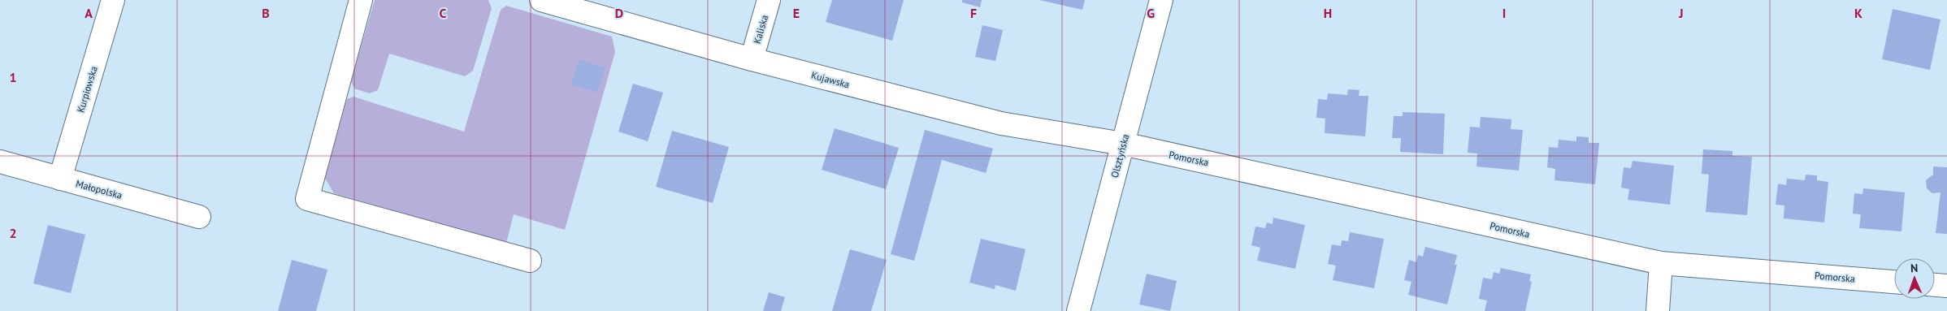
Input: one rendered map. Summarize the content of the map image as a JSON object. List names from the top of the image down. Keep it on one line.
{"streets":{"street":["Kaliska","Kujawska","Kurpiowska","Olsztyńska","Pomorska","Małopolska"]},"crossings":[["Kaliska","Kujawska"],["Kujawska","Olsztyńska"],["Kujawska","Pomorska"],["Kurpiowska","Małopolska"],["Olsztyńska","Pomorska"]],"north":"top","grid":{"columns":["A","B","C","D","E","F","G","H","I","J","K"],"rows":["1","2"]}}
